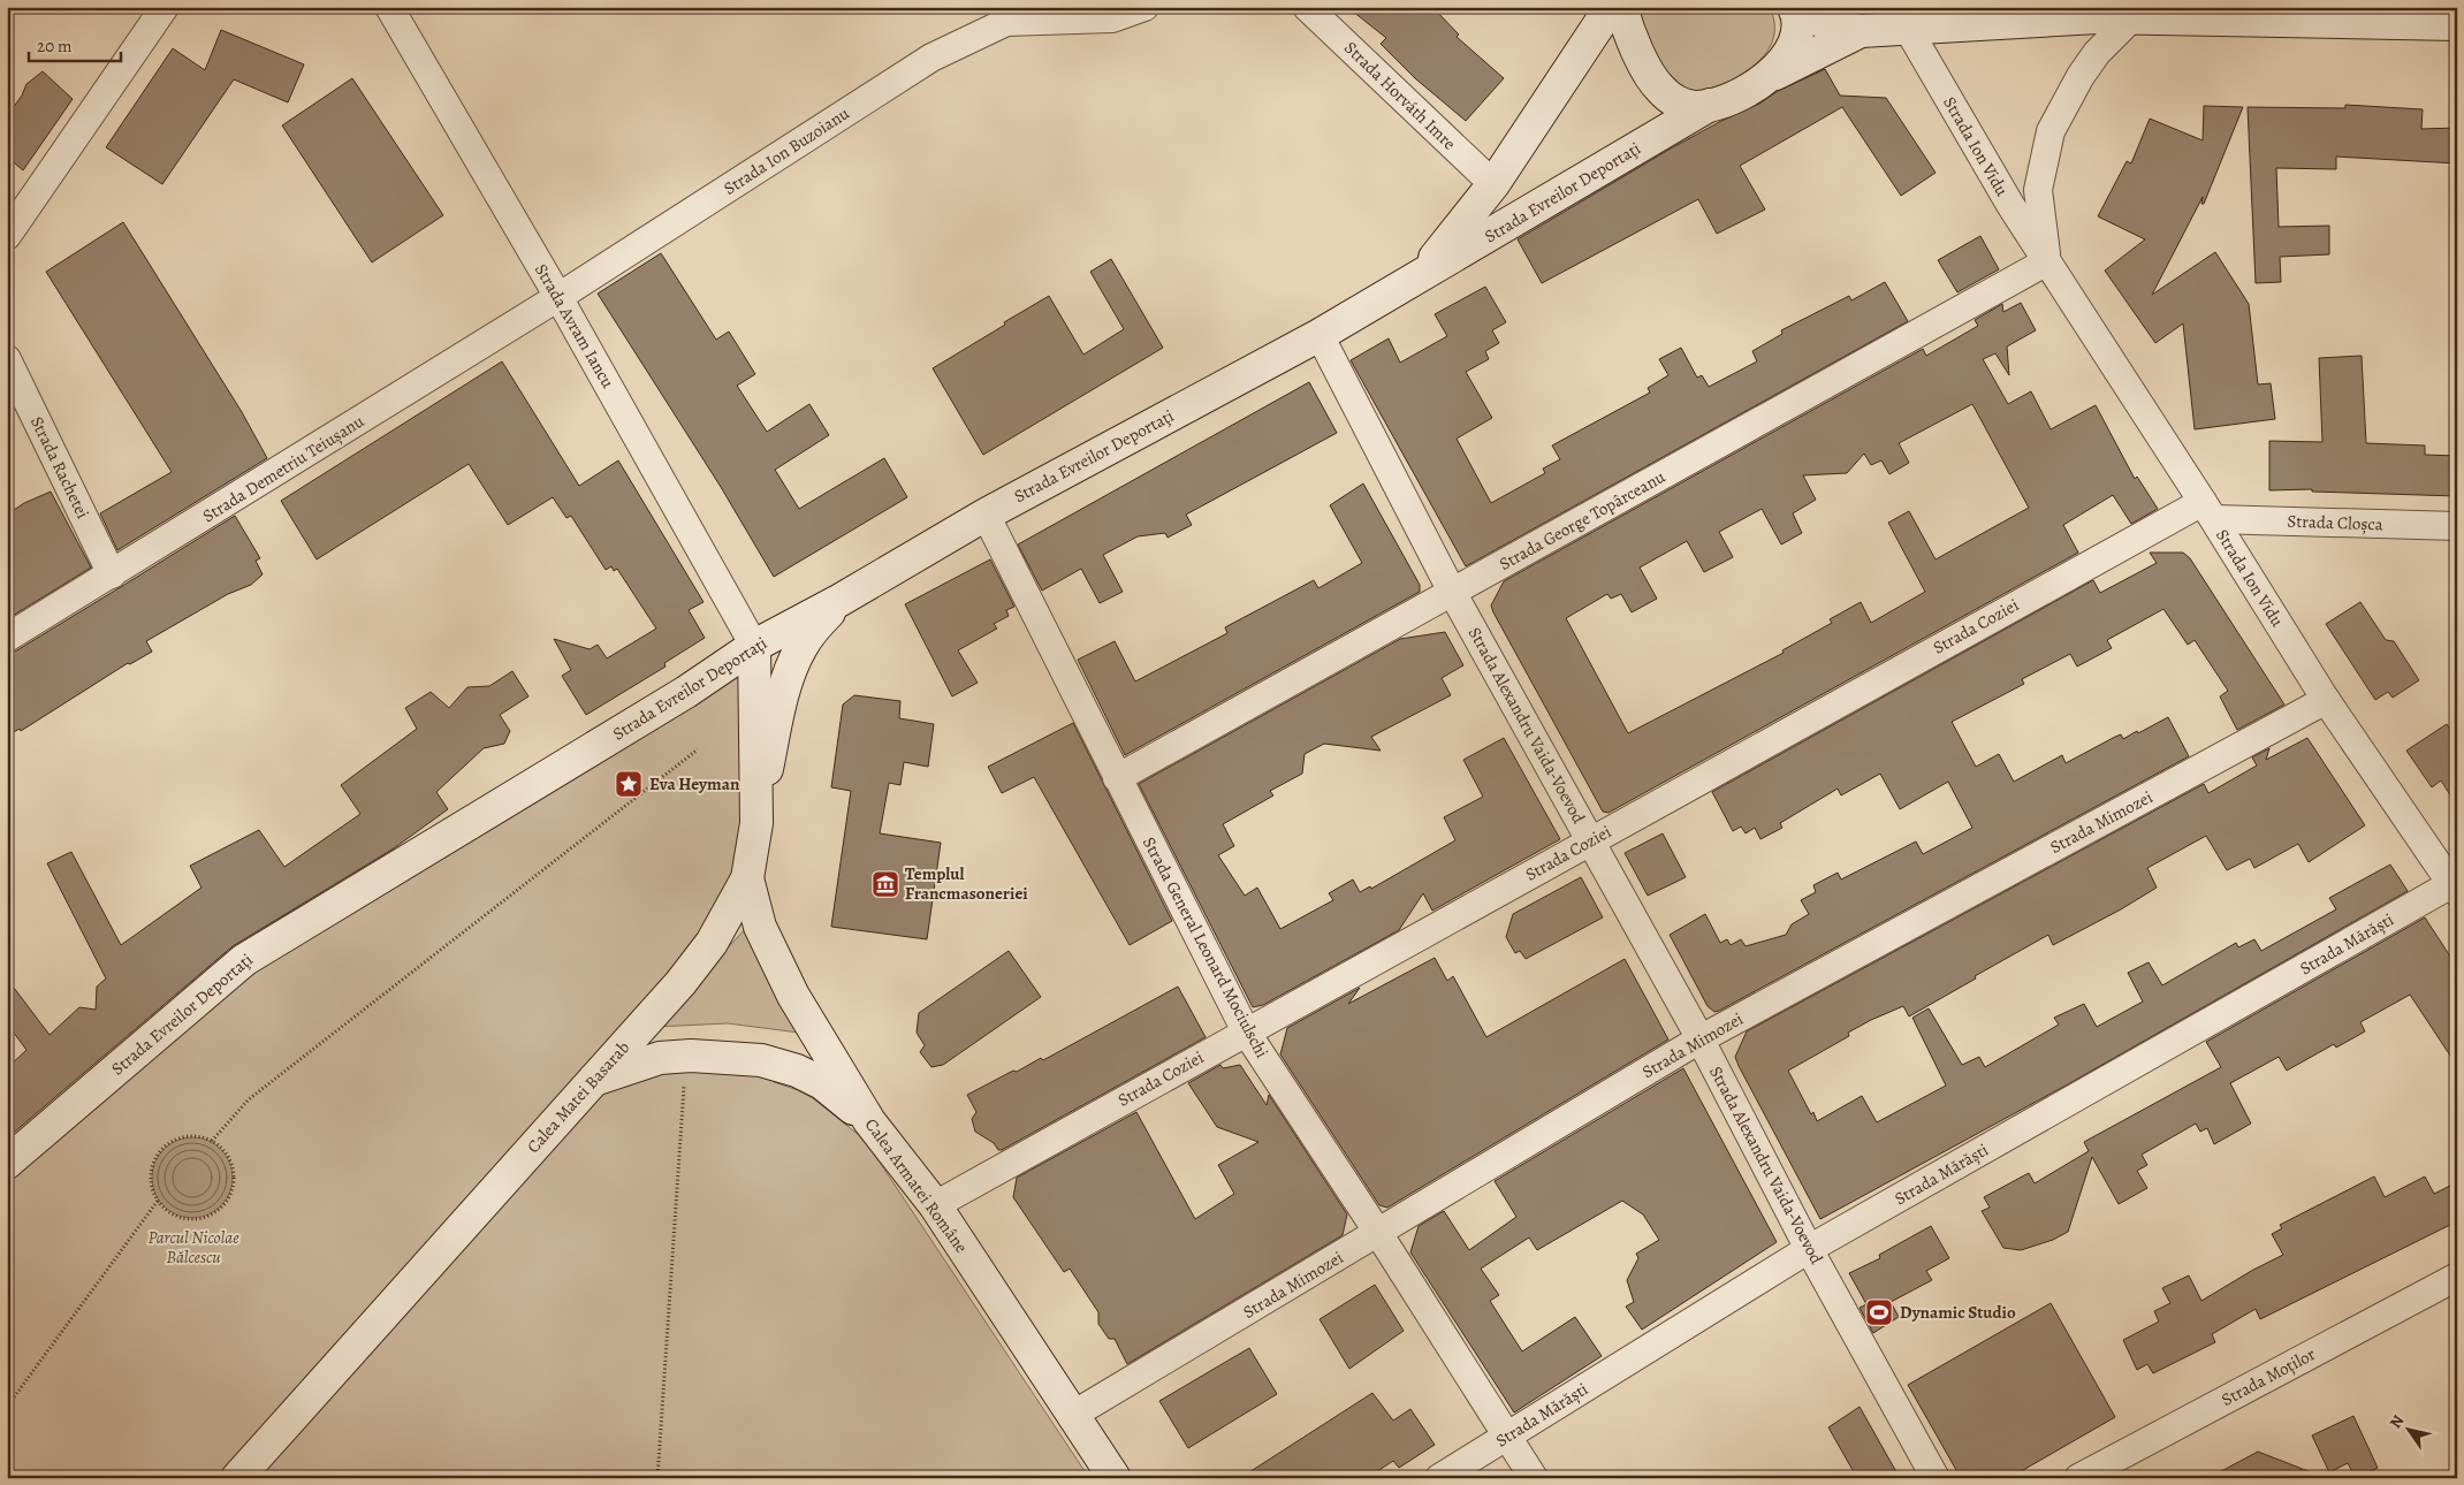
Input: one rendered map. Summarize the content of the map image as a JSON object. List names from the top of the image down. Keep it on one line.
{"streets":{"main road":["Strada Evreilor Deportaţi","Calea Matei Basarab","Calea Armatei Române"],"street":["Strada Horváth Imre","Strada Ion Vidu","Strada Ion Buzoianu","Strada Avram Iancu","Strada Rachetei","Strada Demetriu Teiușanu","Strada George Topârceanu","Strada Cloșca","Strada Coziei","Strada Alexandru Vaida-Voevod","Strada Mimozei","Strada Mărăști","Strada General Leonard Mociulschi","Strada Moților"]},"crossings":[["Strada Horváth Imre","Strada Evreilor Deportaţi"],["Strada Ion Vidu","Strada George Topârceanu"],["Strada Ion Vidu","Strada Cloșca"],["Strada Ion Vidu","Strada Coziei"],["Strada Ion Vidu","Strada Mimozei"],["Strada Ion Vidu","Strada Mărăști"],["Strada Ion Buzoianu","Strada Avram Iancu"],["Strada Ion Buzoianu","Strada Demetriu Teiușanu"],["Strada Evreilor Deportaţi","Strada Avram Iancu"],["Strada Evreilor Deportaţi","Strada Alexandru Vaida-Voevod"],["Strada Evreilor Deportaţi","Strada General Leonard Mociulschi"],["Strada Evreilor Deportaţi","Calea Matei Basarab"],["Strada Avram Iancu","Strada Demetriu Teiușanu"],["Strada Avram Iancu","Calea Matei Basarab"],["Strada Rachetei","Strada Demetriu Teiușanu"],["Strada George Topârceanu","Strada Alexandru Vaida-Voevod"],["Strada George Topârceanu","Strada General Leonard Mociulschi"],["Strada Cloșca","Strada Coziei"],["Strada Coziei","Strada Alexandru Vaida-Voevod"],["Strada Coziei","Strada General Leonard Mociulschi"],["Strada Coziei","Calea Armatei Române"],["Strada Alexandru Vaida-Voevod","Strada Mimozei"],["Strada Alexandru Vaida-Voevod","Strada Mărăști"],["Strada Mimozei","Strada General Leonard Mociulschi"],["Strada Mimozei","Calea Armatei Române"],["Strada Mărăști","Strada General Leonard Mociulschi"],["Calea Matei Basarab","Calea Armatei Române"]],"parks":["Parcul Nicolae Bălcescu"],"places":{"place":["Eva Heyman"],"museum":["Templul Francmasoneriei"],"sports":["Dynamic Studio"]},"scale_bar":"20 m","north":"top left"}
